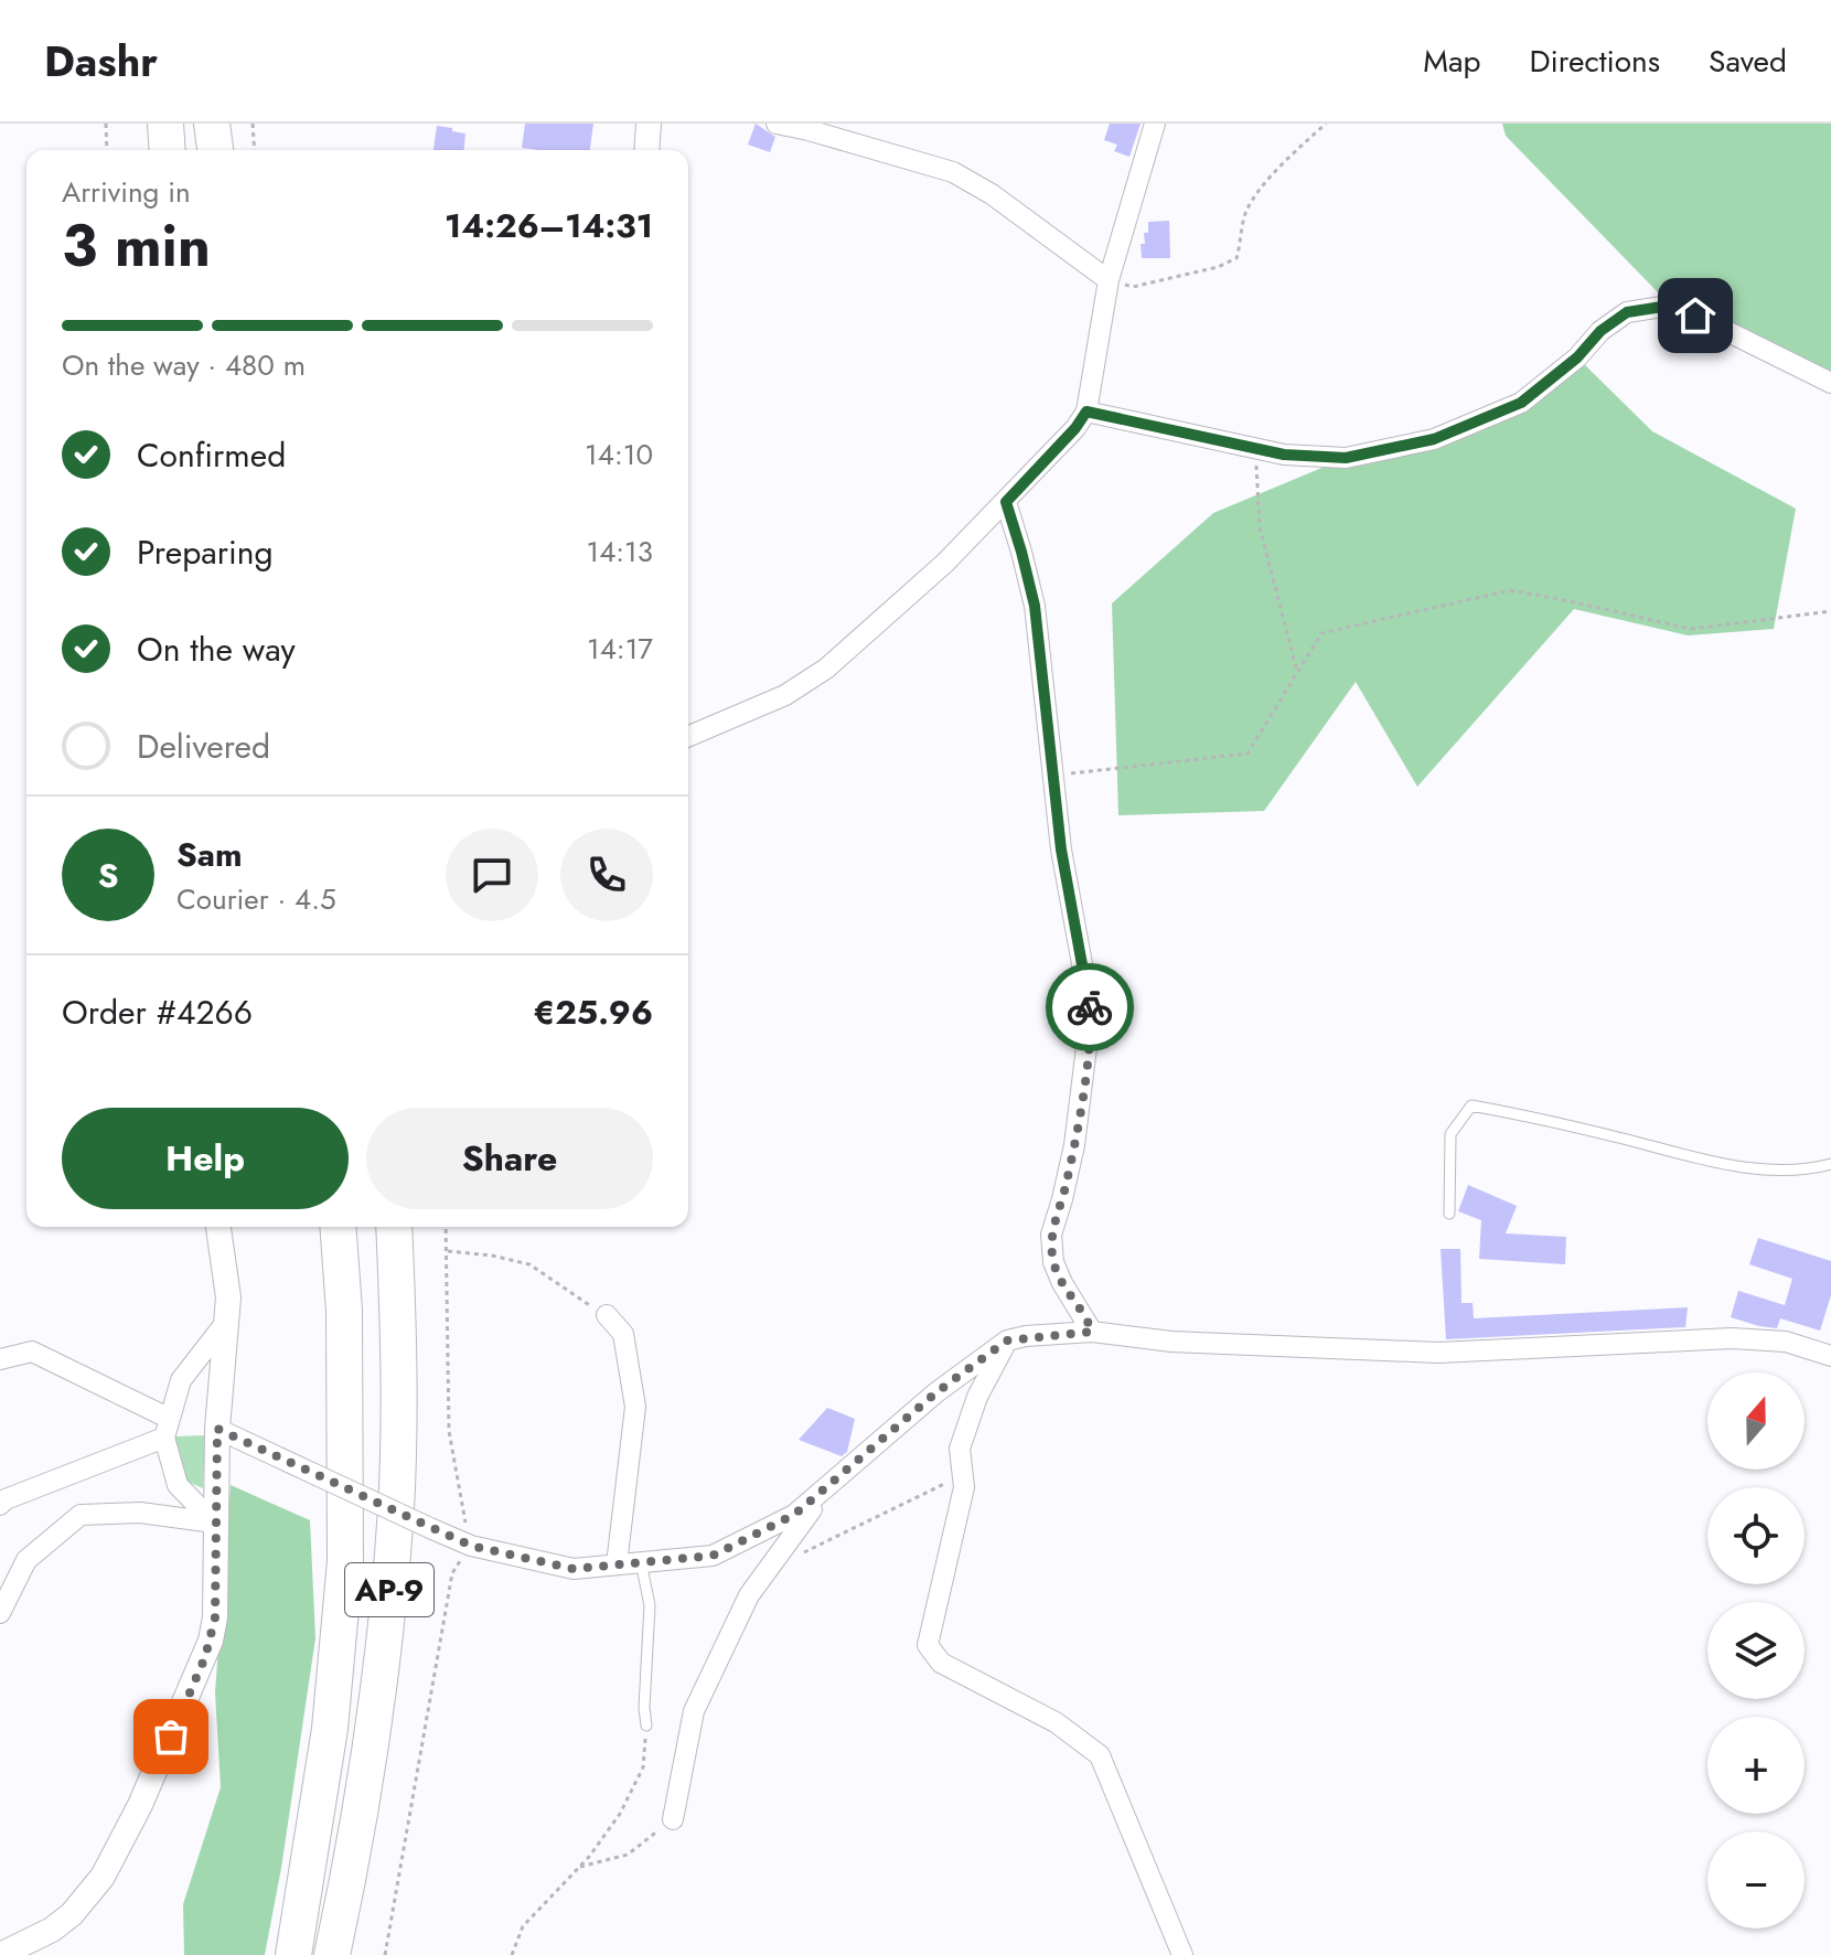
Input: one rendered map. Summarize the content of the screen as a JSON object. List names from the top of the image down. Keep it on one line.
{"streets":{"highway":["AP-9"]},"north":"top","page":{"header":"Dashr","nav":["Map","Directions","Saved"],"heading":["3 min","Arriving in","14:26–14:31"],"panel":["Sam","Courier · 4.5","Order #4266","€25.96"],"bar":"On the way · 480 m","list":[["Confirmed","14:10"],["Preparing","14:13"],["On the way","14:17"],"Delivered"],"round":"S","buttons":["Help","Share"],"map_buttons":["+","−"]}}
